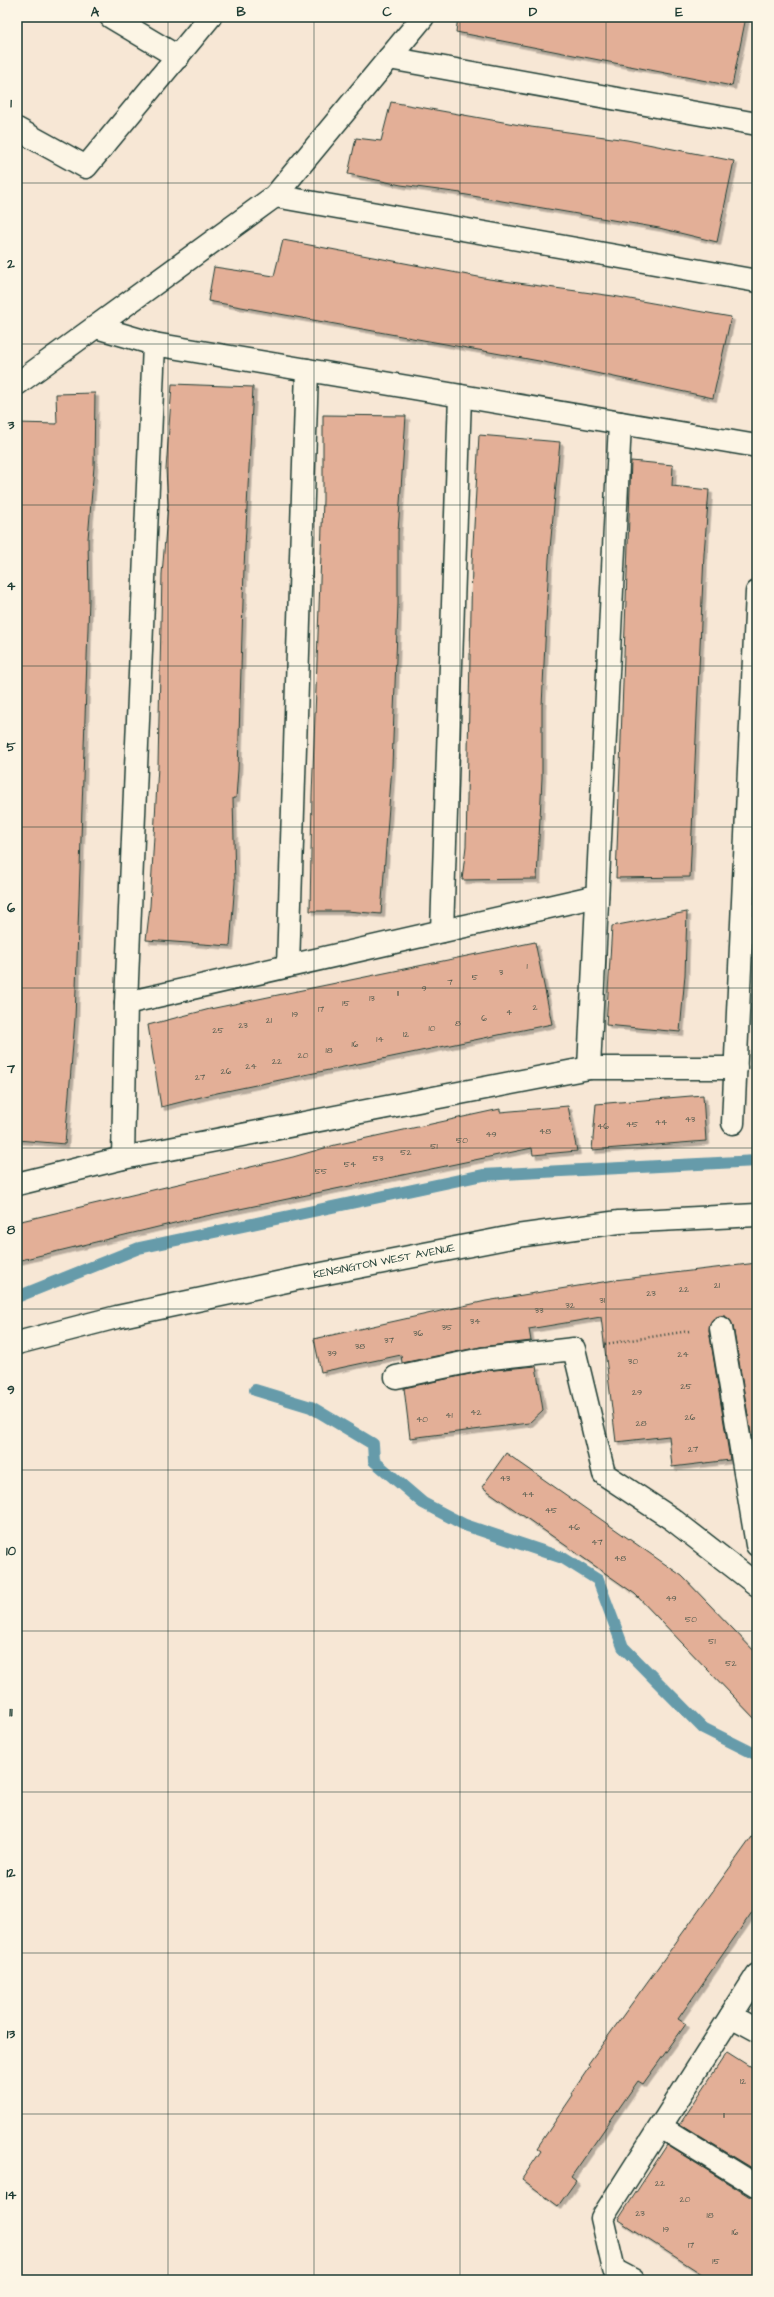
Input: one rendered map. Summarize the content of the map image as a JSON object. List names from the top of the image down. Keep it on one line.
{"streets":{"street":["KENSINGTON WEST AVENUE"]},"house_numbers":["1","3","5","7","9","11","13","15","2","17","4","19","6","21","8","23","10","25","12","14","16","18","20","22","24","26","27","43","44","45","46","48","49","50","51","52","53","54","55","21","22","23","31","32","33","34","35","36","37","38","39","24","30","25","29","42","41","26","40","28","27","43","44","45","46","47","48","49","50","51","52","12","11","22","20","23","18","19","16","17","15"],"grid":{"columns":["A","B","C","D","E"],"rows":["1","2","3","4","5","6","7","8","9","10","11","12","13","14"]}}
